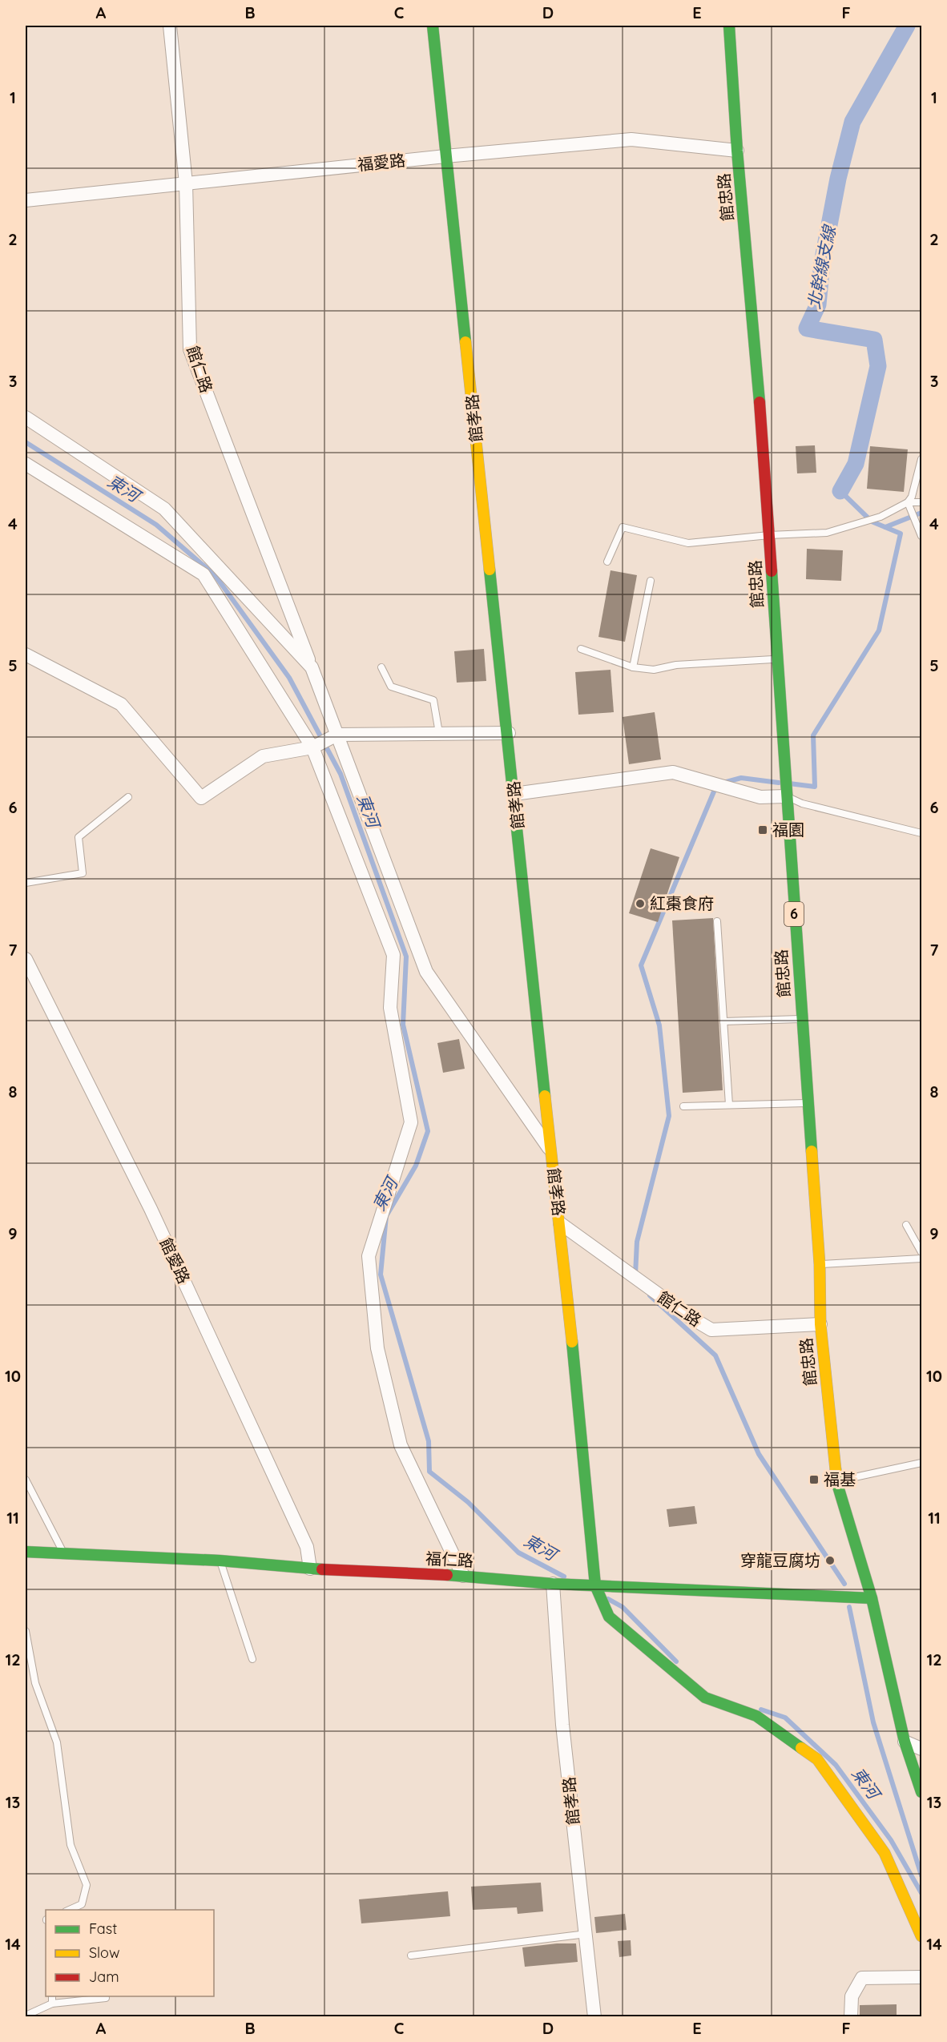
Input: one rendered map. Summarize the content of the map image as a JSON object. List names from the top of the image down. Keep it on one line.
{"streets":{"street":["福愛路","館忠路","館仁路","館孝路","6","館愛路","福仁路"]},"crossings":[["福愛路","館忠路"],["福愛路","館仁路"],["福愛路","館孝路"],["館忠路","館仁路"],["館忠路","福仁路"],["館仁路","館孝路"],["館孝路","福仁路"],["館愛路","福仁路"]],"water":["北幹線支線","東河"],"places":{"transit":["福園","福基"],"other":["紅棗食府","穿龍豆腐坊"]},"legend":["Fast","Slow","Jam"],"grid":{"columns":["A","B","C","D","E","F"],"rows":["1","2","3","4","5","6","7","8","9","10","11","12","13","14"]}}
